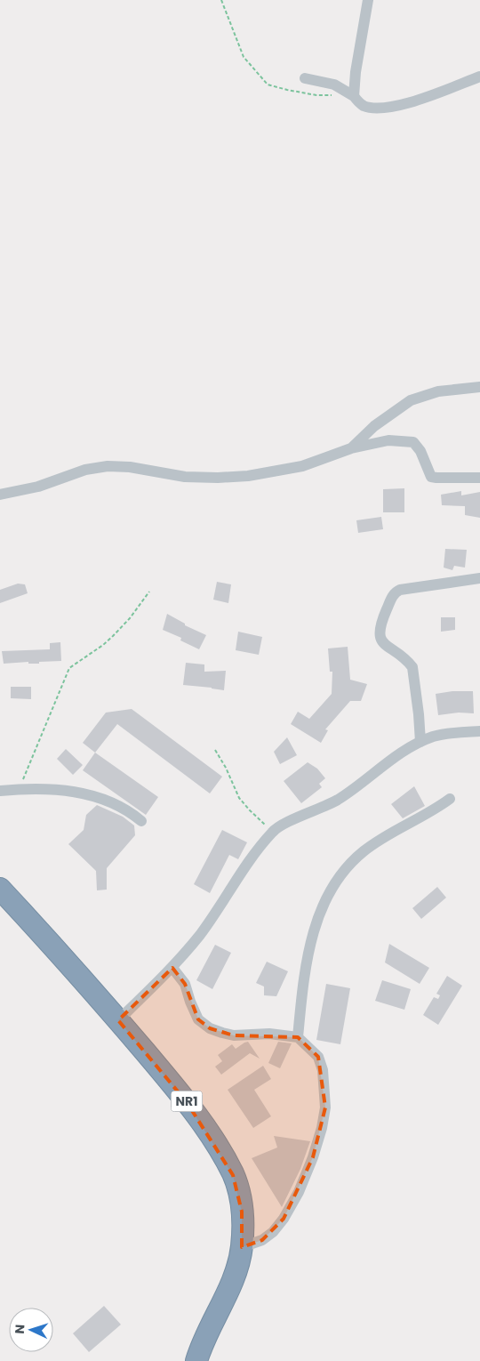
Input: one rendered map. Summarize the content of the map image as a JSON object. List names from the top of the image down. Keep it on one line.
{"streets":{"highway":["NR1"]},"north":"left"}
